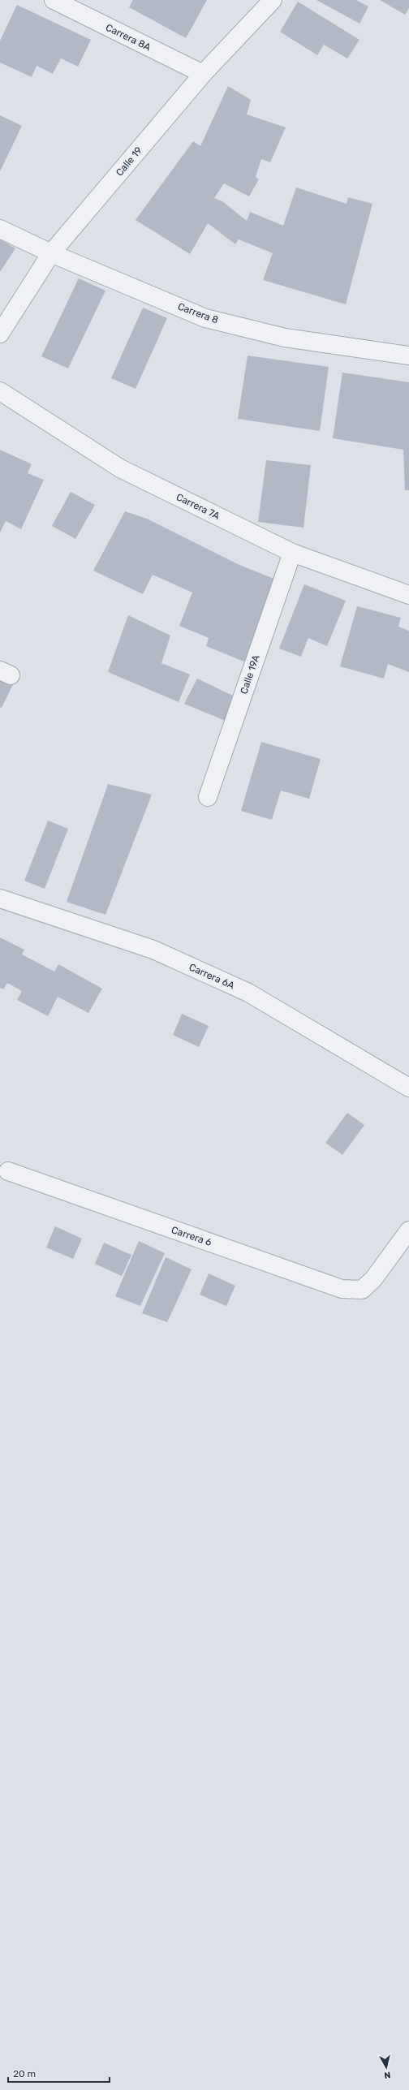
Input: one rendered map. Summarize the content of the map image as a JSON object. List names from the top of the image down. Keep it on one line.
{"streets":{"street":["Carrera 8A","Calle 19","Carrera 8","Carrera 7A","Calle 19A","Carrera 6A","Carrera 6"]},"crossings":[["Carrera 8A","Calle 19"],["Calle 19","Carrera 8"],["Carrera 7A","Calle 19A"]],"scale_bar":"20 m","north":"bottom"}
